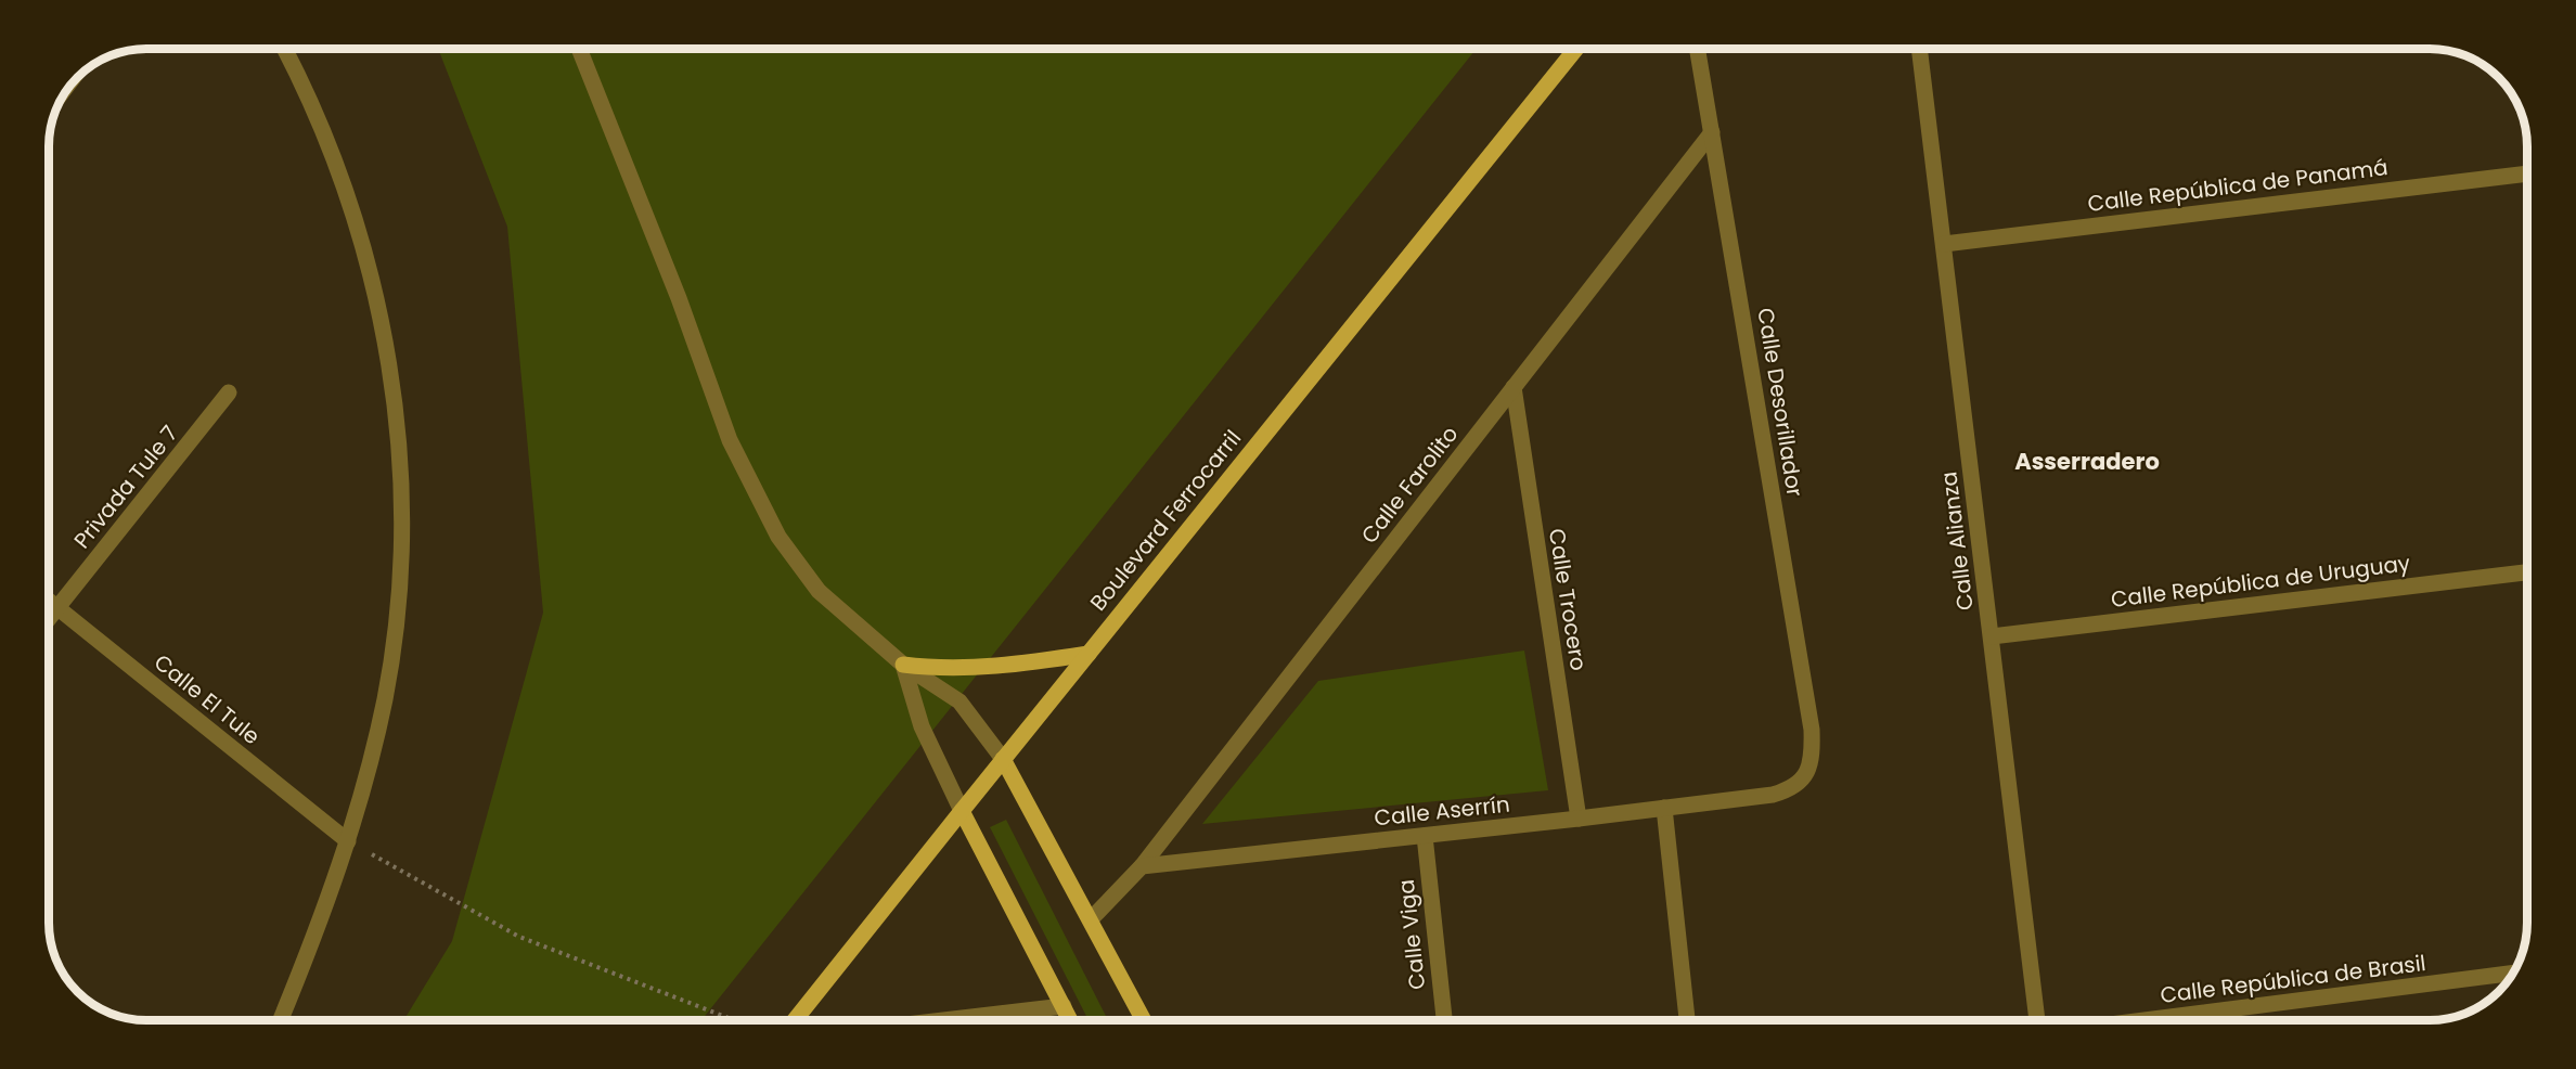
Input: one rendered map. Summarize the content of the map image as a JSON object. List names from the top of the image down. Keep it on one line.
{"streets":{"main road":["Boulevard Ferrocarril"],"street":["Calle República de Panamá","Calle Desorillador","Calle Farolito","Privada Tule 7","Calle Alianza","Calle República de Uruguay","Calle Trocero","Calle El Tule","Calle Aserrín","Calle Viga","Calle República de Brasil"]},"crossings":[["Calle República de Panamá","Calle Alianza"],["Calle Desorillador","Calle Farolito"],["Calle Desorillador","Calle Aserrín"],["Calle Farolito","Calle Trocero"],["Calle Farolito","Calle Aserrín"],["Privada Tule 7","Calle El Tule"],["Calle Alianza","Calle República de Uruguay"],["Calle Trocero","Calle Aserrín"],["Calle Aserrín","Calle Viga"]],"districts":["Asserradero"]}
